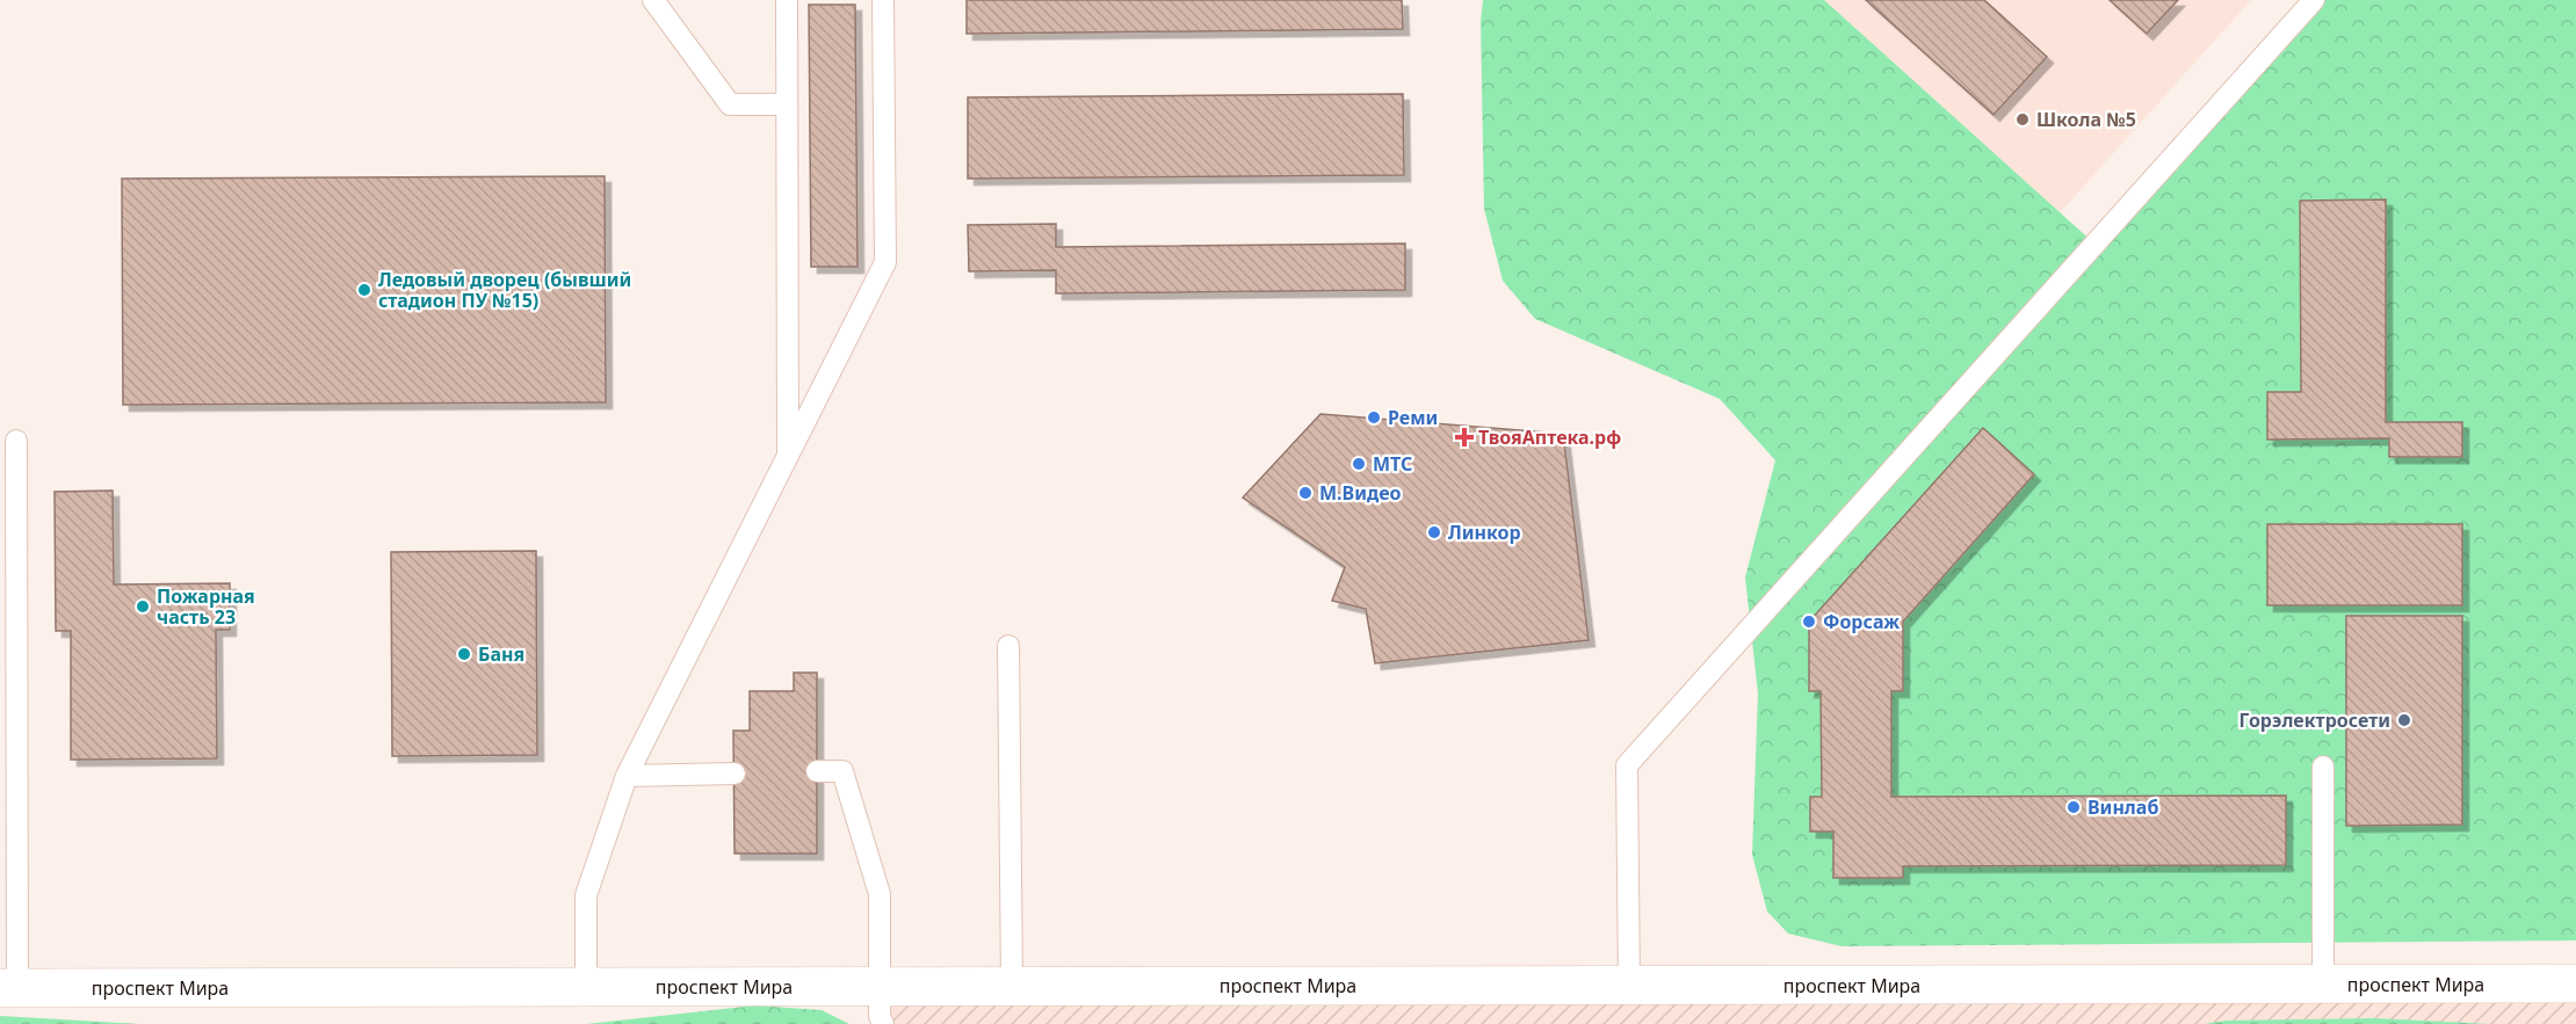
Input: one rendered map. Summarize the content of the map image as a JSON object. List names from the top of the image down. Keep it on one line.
{"streets":{"street":["проспект Мира"]},"places":{"other":["Школа №5","Ледовый дворец (бывший cтадион ПУ №15)","Реми","МТС","М.Видео","Линкор","Пожарная часть 23","Форсаж","Баня","Горэлектросети","Винлаб"],"health":["ТвояАптека.рф"]}}
